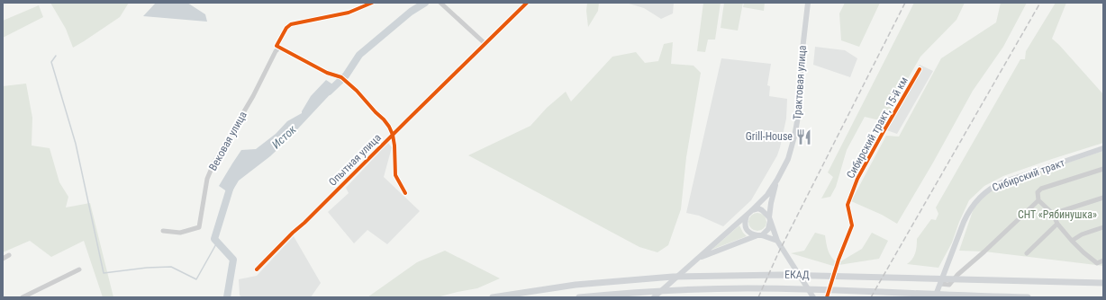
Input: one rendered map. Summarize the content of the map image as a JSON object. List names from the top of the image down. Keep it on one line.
{"streets":{"highway":["ЕКАД"],"main road":["Трактовая улица","Сибирский тракт"],"street":["Сибирский тракт, 15-й км","Вековая улица","Опытная улица"]},"water":["Исток"],"parks":["СНТ «Рябинушка»"],"places":{"restaurant":["Grill-House"]}}
